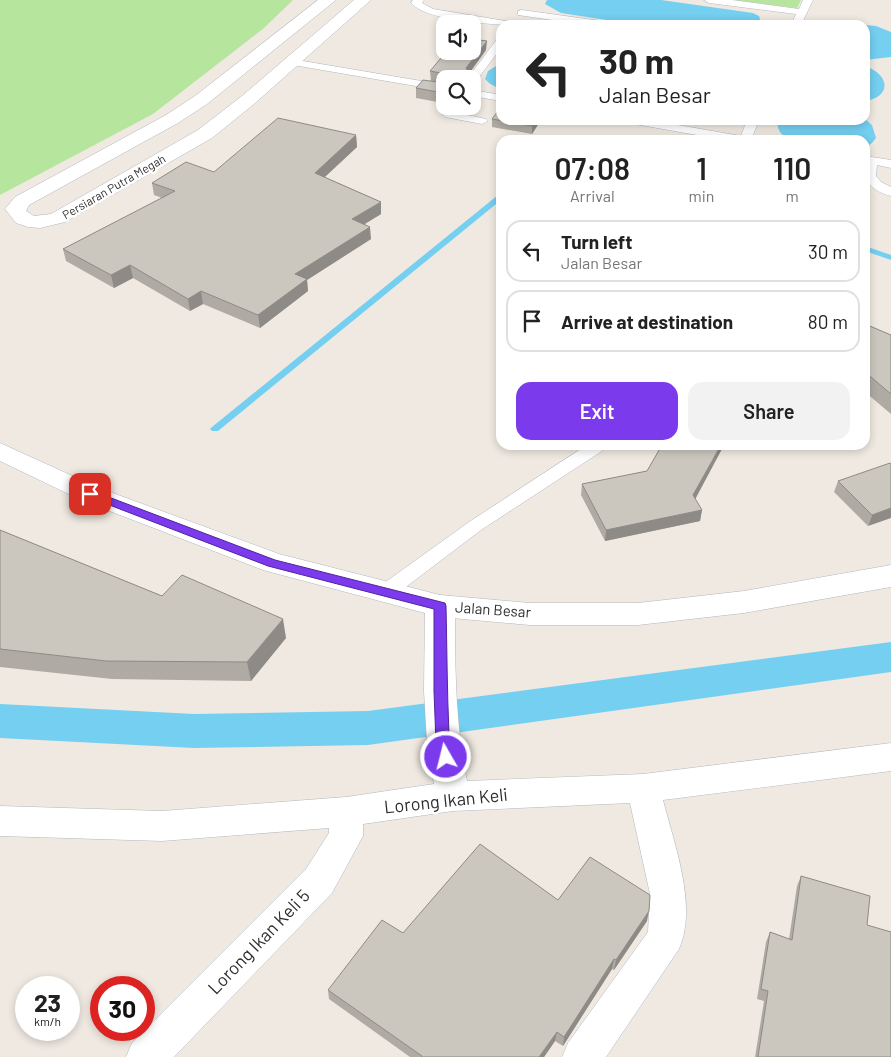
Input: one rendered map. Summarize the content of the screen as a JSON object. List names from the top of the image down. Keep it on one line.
{"streets":{"street":["Persiaran Putra Megah","Jalan Besar","Lorong Ikan Keli","Lorong Ikan Keli 5"]},"crossings":[["Lorong Ikan Keli","Lorong Ikan Keli 5"]],"page":{"turn":["30 m","Jalan Besar"],"eta":["07:08","Arrival","1","min","110","m"],"list":[{"name":"Turn left","note":"Jalan Besar","value":"30 m"},{"name":"Arrive at destination","value":"80 m"}],"buttons":["Exit","Share"],"speed":"23 km/h","limit":"30"}}
